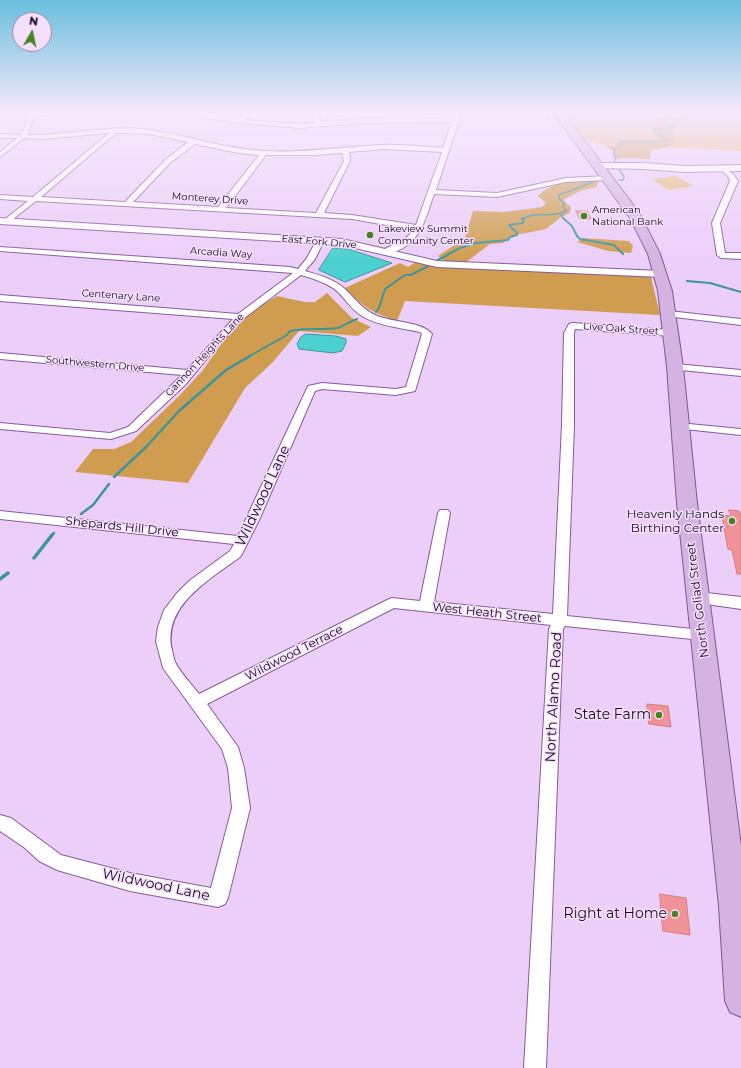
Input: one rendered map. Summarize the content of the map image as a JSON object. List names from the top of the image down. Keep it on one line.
{"streets":{"main road":["North Goliad Street"],"street":["Monterey Drive","East Fork Drive","Arcadia Way","Centenary Lane","Live Oak Street","Gannon Heights Lane","Southwestern Drive","Wildwood Lane","Shepards Hill Drive","West Heath Street","Wildwood Terrace","North Alamo Road"]},"crossings":[["East Fork Drive","Gannon Heights Lane"],["East Fork Drive","North Goliad Street"],["Arcadia Way","Gannon Heights Lane"],["Arcadia Way","Wildwood Lane"],["Centenary Lane","Gannon Heights Lane"],["Live Oak Street","North Goliad Street"],["Live Oak Street","North Alamo Road"],["Gannon Heights Lane","Southwestern Drive"],["Wildwood Lane","Shepards Hill Drive"],["Wildwood Lane","Wildwood Terrace"],["North Goliad Street","West Heath Street"],["West Heath Street","Wildwood Terrace"],["West Heath Street","North Alamo Road"]],"places":["American National Bank","Lakeview Summit Community Center","Heavenly Hands Birthing Center","State Farm","Right at Home"],"north":"top"}
